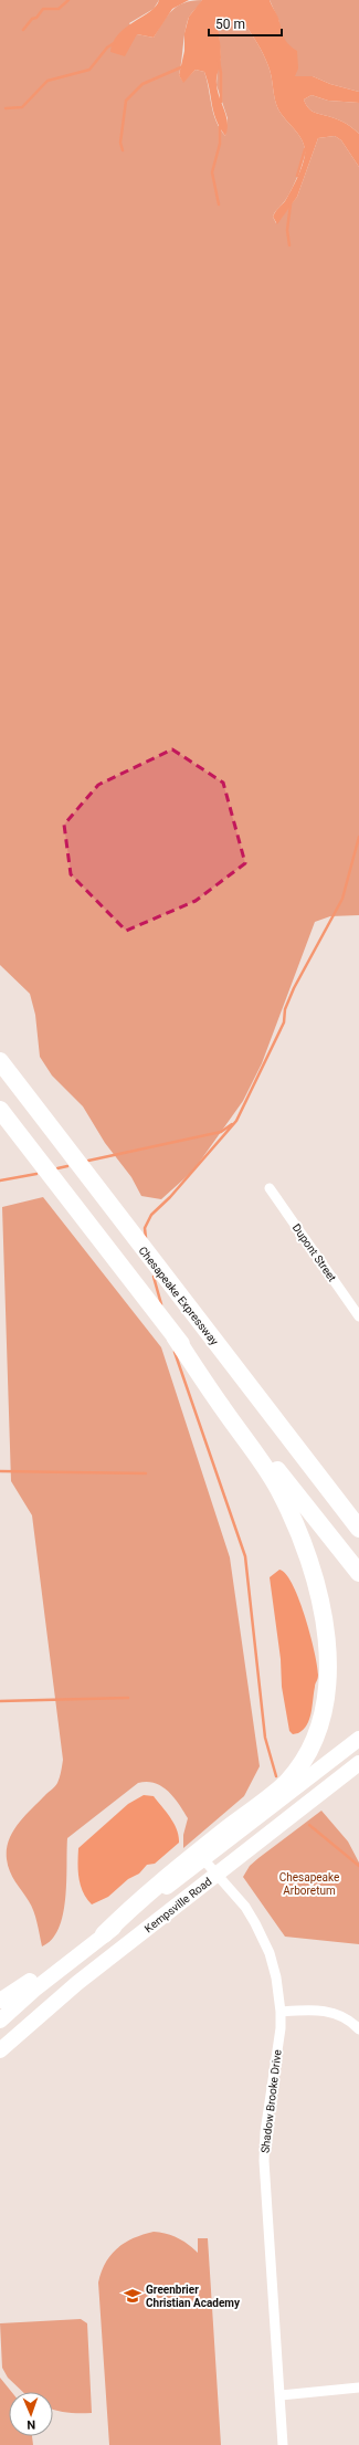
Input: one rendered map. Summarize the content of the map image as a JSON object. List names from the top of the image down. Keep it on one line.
{"streets":{"highway":["Chesapeake Expressway"],"main road":["Kempsville Road"],"street":["Dupont Street","Shadow Brooke Drive"]},"crossings":[["Kempsville Road","Shadow Brooke Drive"]],"parks":["Chesapeake Arboretum"],"places":{"school or university":["Greenbrier Christian Academy"]},"scale_bar":"50 m","north":"bottom"}
